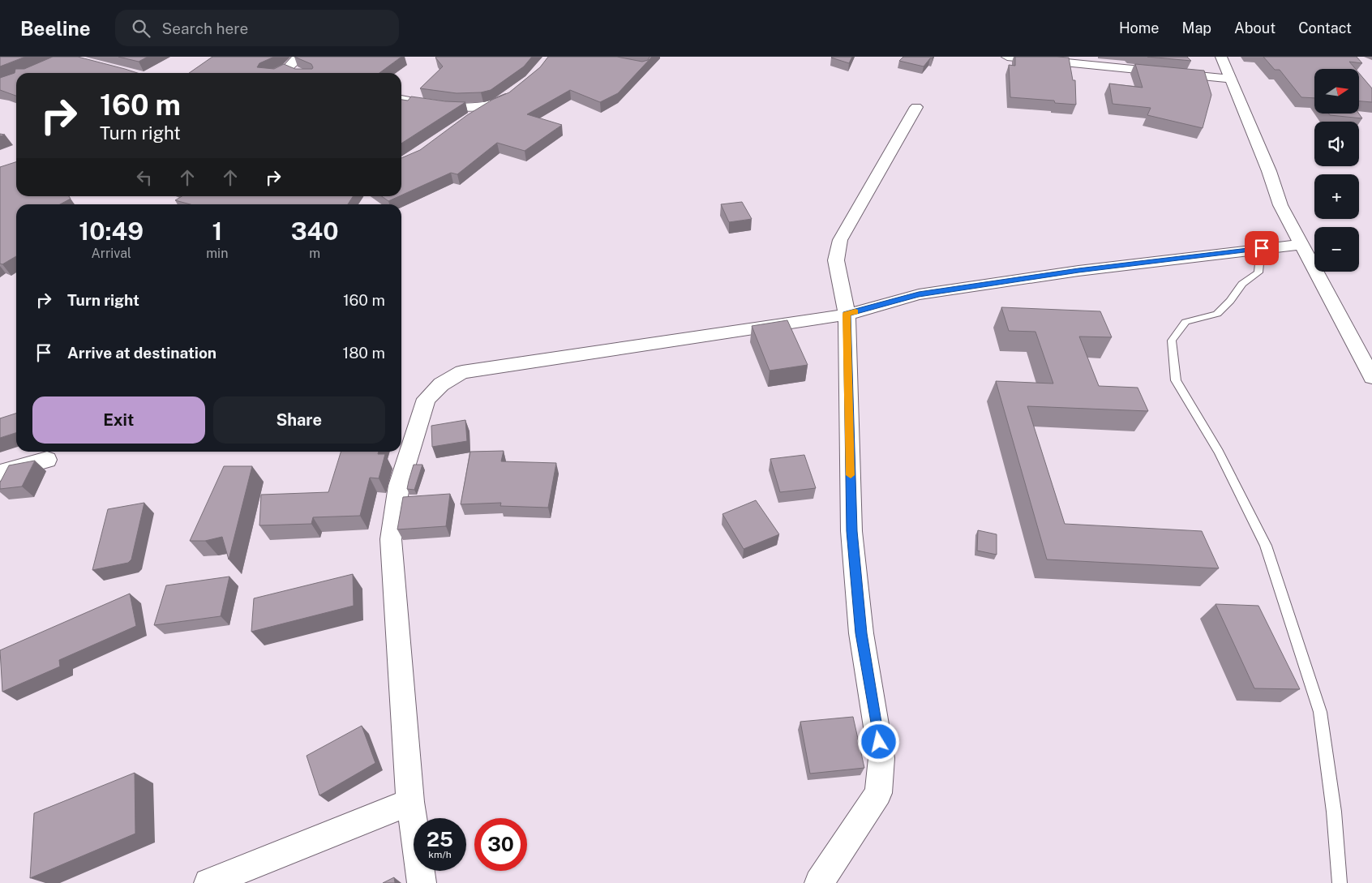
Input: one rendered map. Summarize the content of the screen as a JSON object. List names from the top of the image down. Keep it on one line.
{"north":"right","page":{"header":"Beeline","search":"Search here","nav":["Home","Map","About","Contact"],"map_buttons":["+","−"],"turn":["160 m","Turn right"],"eta":["10:49","Arrival","1","min","340","m"],"list":[{"name":"Turn right","value":"160 m"},{"name":"Arrive at destination","value":"180 m"}],"buttons":["Exit","Share"],"speed":"25 km/h","limit":"30"}}
